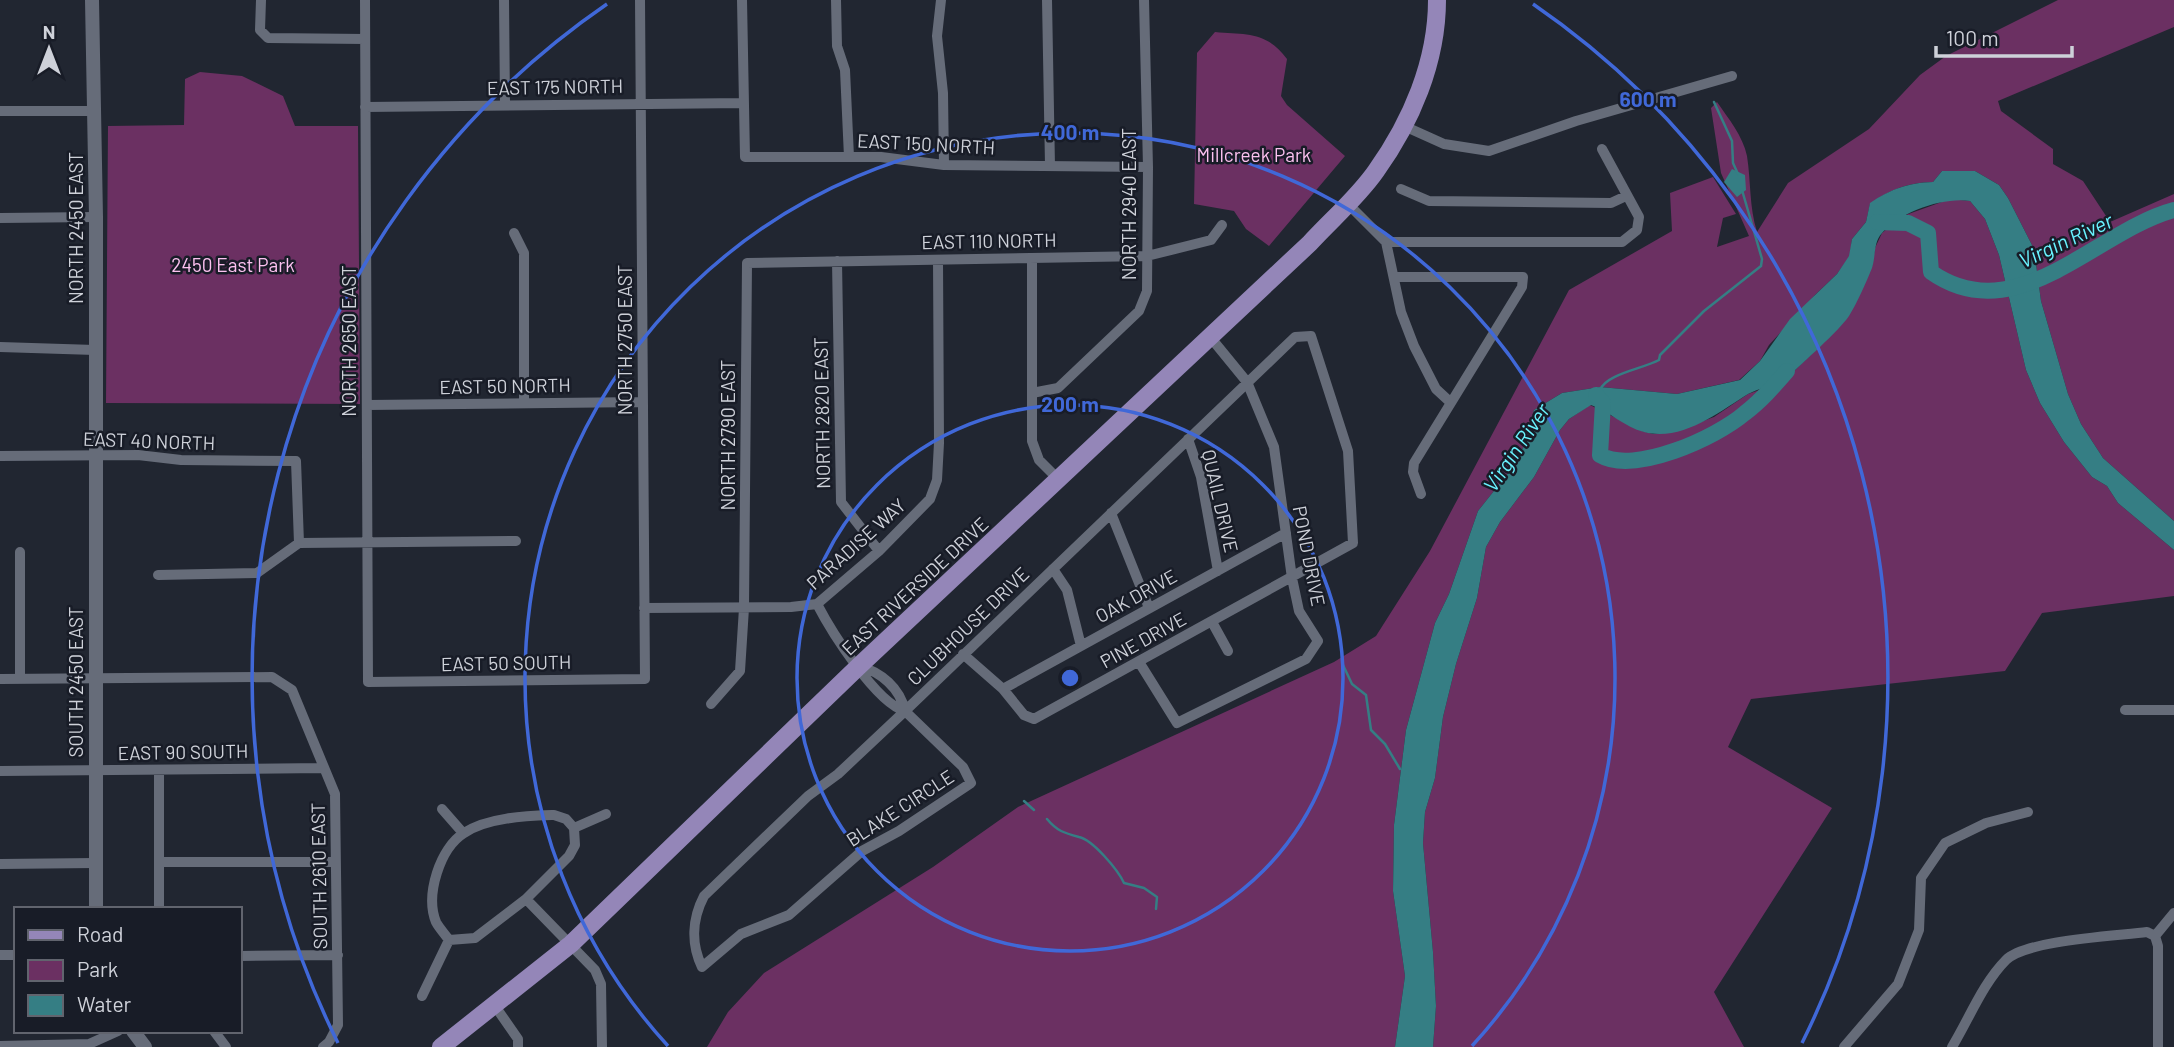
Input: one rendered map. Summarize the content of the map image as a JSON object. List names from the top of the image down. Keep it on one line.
{"streets":{"main road":["EAST RIVERSIDE DRIVE"],"street":["EAST 175 NORTH","EAST 150 NORTH","NORTH 2940 EAST","NORTH 2450 EAST","EAST 110 NORTH","NORTH 2750 EAST","NORTH 2650 EAST","EAST 50 NORTH","NORTH 2820 EAST","NORTH 2790 EAST","EAST 40 NORTH","QUAIL DRIVE","PARADISE WAY","POND DRIVE","OAK DRIVE","CLUBHOUSE DRIVE","PINE DRIVE","EAST 50 SOUTH","SOUTH 2450 EAST","EAST 90 SOUTH","BLAKE CIRCLE","SOUTH 2610 EAST"]},"crossings":[["EAST 175 NORTH","EAST 150 NORTH"],["EAST 175 NORTH","NORTH 2750 EAST"],["EAST 175 NORTH","NORTH 2650 EAST"],["EAST 150 NORTH","NORTH 2940 EAST"],["NORTH 2940 EAST","EAST 110 NORTH"],["NORTH 2450 EAST","EAST 40 NORTH"],["NORTH 2450 EAST","SOUTH 2450 EAST"],["EAST 110 NORTH","NORTH 2820 EAST"],["EAST 110 NORTH","NORTH 2790 EAST"],["EAST 110 NORTH","PARADISE WAY"],["NORTH 2750 EAST","EAST 50 NORTH"],["NORTH 2750 EAST","PARADISE WAY"],["NORTH 2750 EAST","EAST 50 SOUTH"],["NORTH 2650 EAST","EAST 50 NORTH"],["NORTH 2650 EAST","EAST 50 SOUTH"],["NORTH 2820 EAST","PARADISE WAY"],["NORTH 2790 EAST","PARADISE WAY"],["EAST 40 NORTH","SOUTH 2450 EAST"],["QUAIL DRIVE","OAK DRIVE"],["QUAIL DRIVE","CLUBHOUSE DRIVE"],["POND DRIVE","EAST RIVERSIDE DRIVE"],["POND DRIVE","OAK DRIVE"],["POND DRIVE","CLUBHOUSE DRIVE"],["POND DRIVE","PINE DRIVE"],["OAK DRIVE","PINE DRIVE"],["CLUBHOUSE DRIVE","PINE DRIVE"],["CLUBHOUSE DRIVE","BLAKE CIRCLE"],["SOUTH 2450 EAST","EAST 90 SOUTH"],["SOUTH 2450 EAST","SOUTH 2610 EAST"],["EAST 90 SOUTH","SOUTH 2610 EAST"]],"water":["Virgin River"],"parks":["Millcreek Park","2450 East Park"],"legend":["Road","Park","Water"],"scale_bar":"100 m","north":"top","rings":["600 m","400 m","200 m"]}
